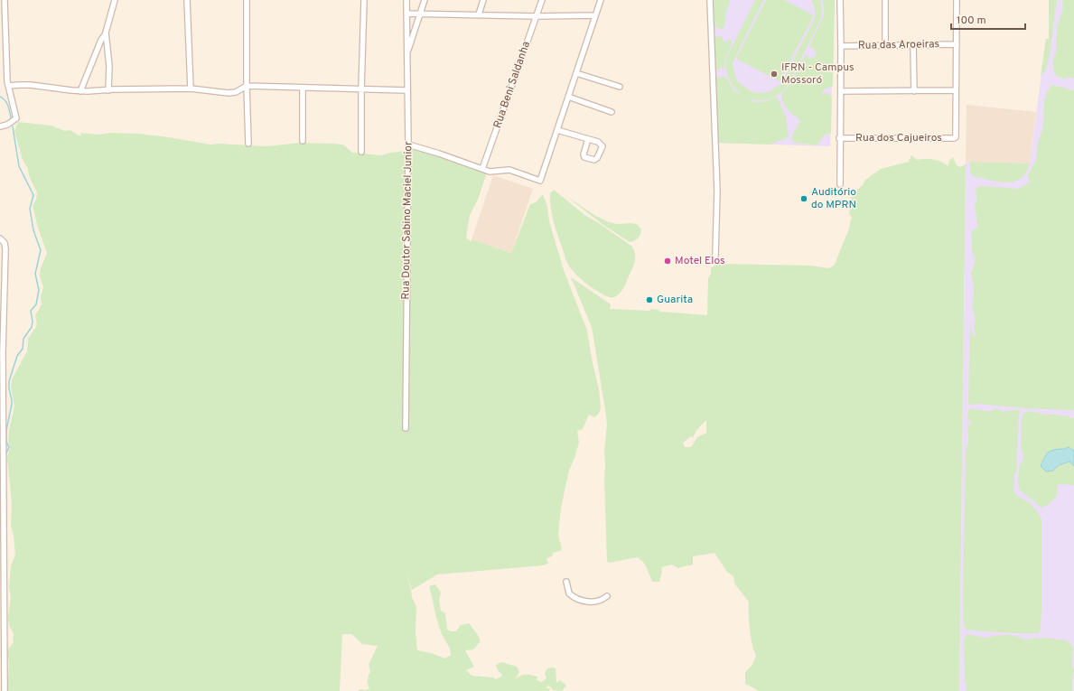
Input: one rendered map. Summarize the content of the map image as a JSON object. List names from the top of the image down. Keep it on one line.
{"streets":{"street":["Rua das Aroeiras","Rua Beni Saldanha","Rua dos Cajueiros","Rua Doutor Sabino Maciel Junior"]},"places":["IFRN - Campus Mossoró","Auditório do MPRN","Motel Elos","Guarita"],"scale_bar":"100 m"}
